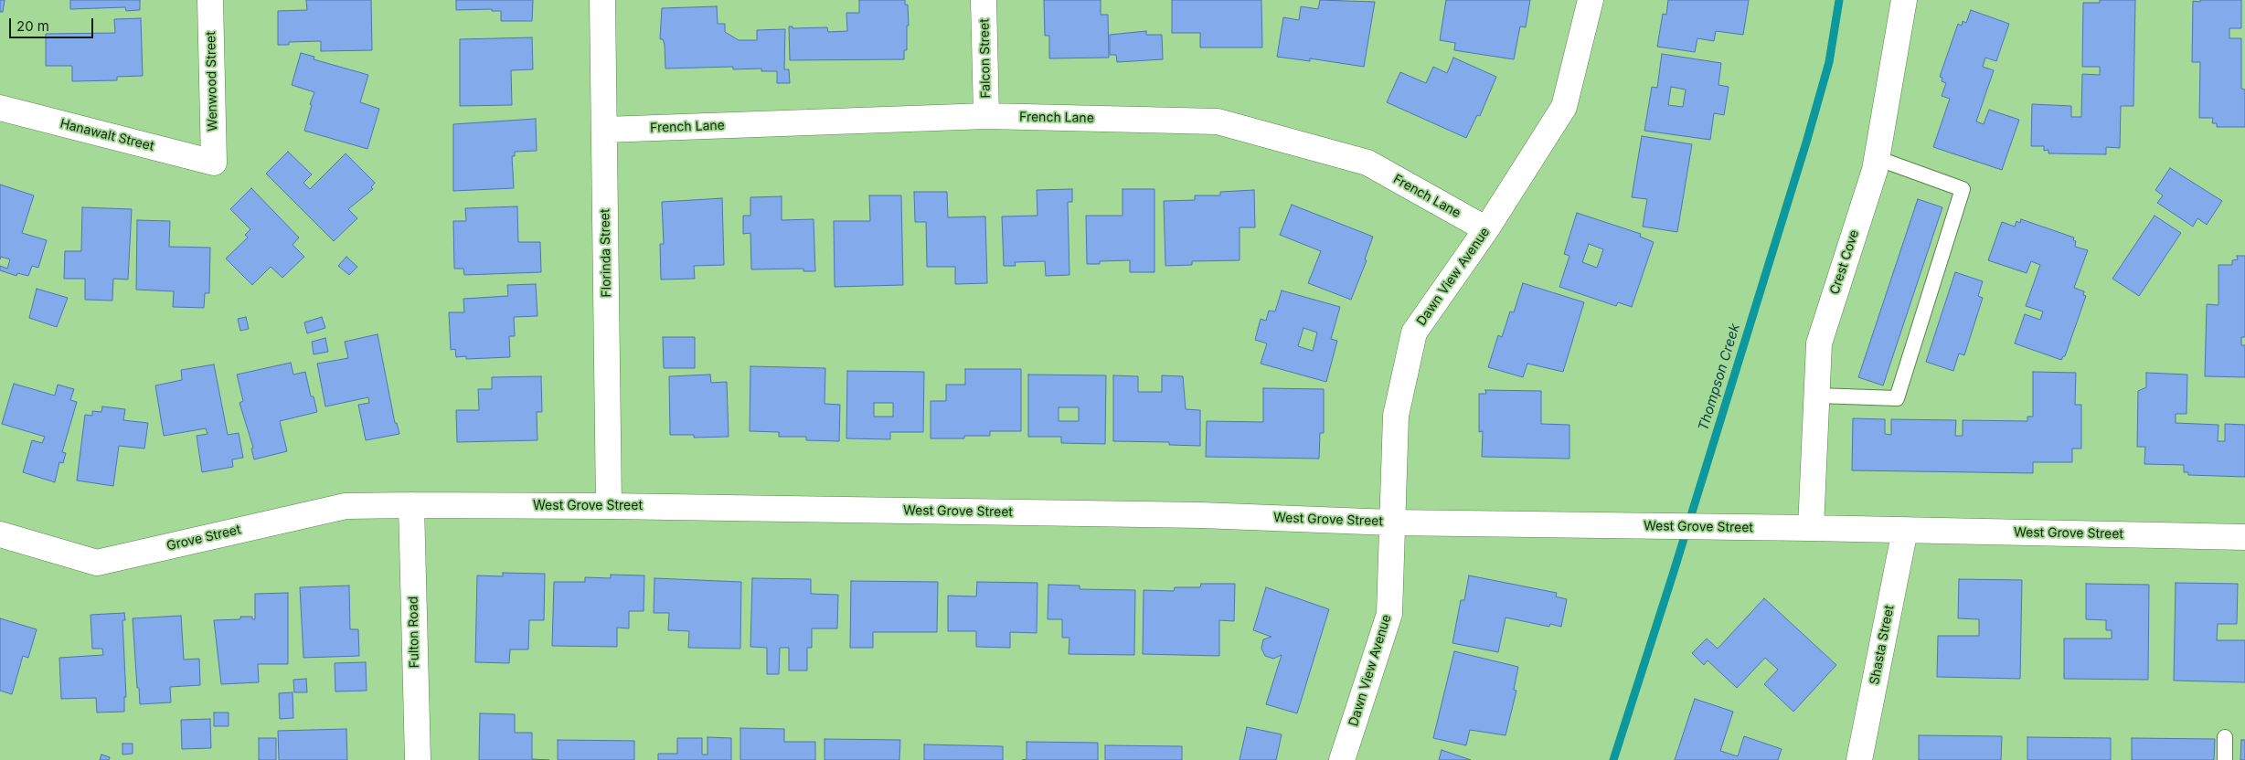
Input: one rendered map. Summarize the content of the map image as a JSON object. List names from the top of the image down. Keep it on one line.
{"streets":{"street":["Falcon Street","Wenwood Street","French Lane","Hanawalt Street","Florinda Street","Crest Cove","Dawn View Avenue","West Grove Street","Grove Street","Fulton Road","Shasta Street"]},"crossings":[["Falcon Street","French Lane"],["Wenwood Street","Hanawalt Street"],["French Lane","Florinda Street"],["French Lane","Dawn View Avenue"],["Florinda Street","West Grove Street"],["Crest Cove","West Grove Street"],["Dawn View Avenue","West Grove Street"],["West Grove Street","Grove Street"],["West Grove Street","Fulton Road"],["West Grove Street","Shasta Street"],["Grove Street","Fulton Road"]],"water":["Thompson Creek"],"scale_bar":"20 m"}
